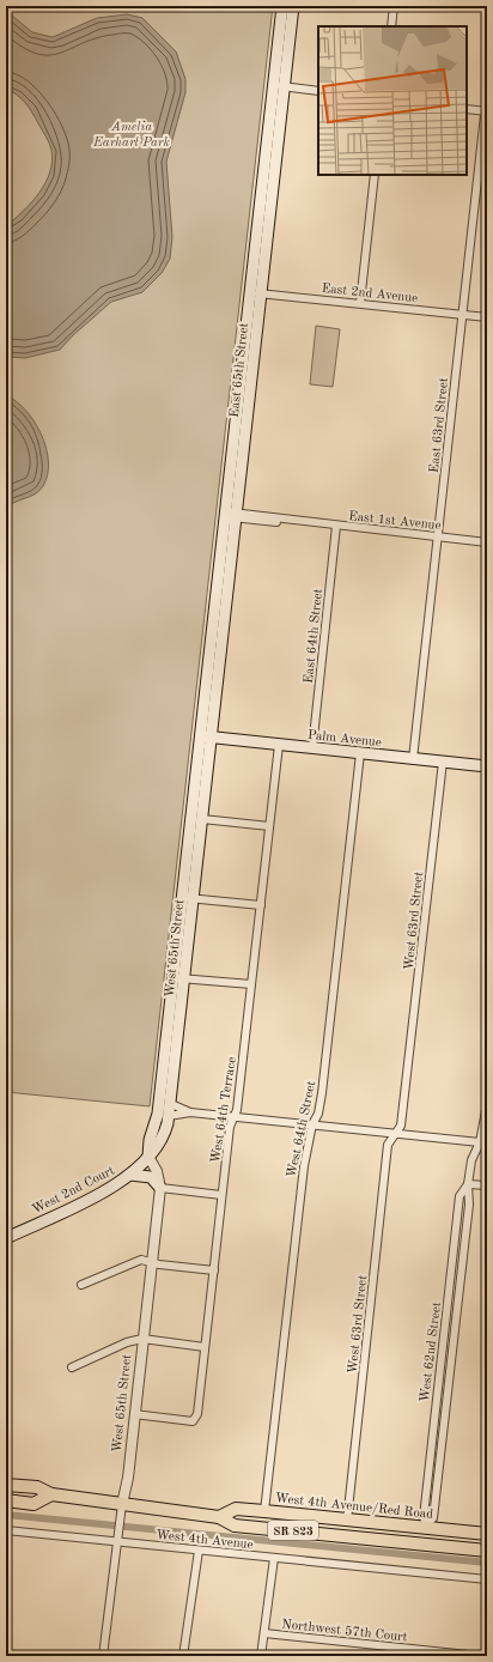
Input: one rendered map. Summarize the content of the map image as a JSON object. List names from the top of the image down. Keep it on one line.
{"streets":{"main road":["East 65th Street","Palm Avenue","West 65th Street","West 2nd Court","West 4th Avenue/Red Road","SR 823"],"street":["East 2nd Avenue","East 63rd Street","East 1st Avenue","East 64th Street","West 63rd Street","West 64th Terrace","West 64th Street","West 62nd Street","West 4th Avenue","Northwest 57th Court"]},"crossings":[["East 2nd Avenue","East 65th Street"],["East 2nd Avenue","East 63rd Street"],["East 65th Street","East 1st Avenue"],["East 65th Street","Palm Avenue"],["East 65th Street","West 65th Street"],["East 63rd Street","East 1st Avenue"],["East 63rd Street","Palm Avenue"],["East 1st Avenue","East 64th Street"],["East 64th Street","Palm Avenue"],["Palm Avenue","West 63rd Street"],["Palm Avenue","West 65th Street"],["Palm Avenue","West 64th Terrace"],["Palm Avenue","West 64th Street"],["West 63rd Street","West 4th Avenue/Red Road"],["West 65th Street","West 64th Terrace"],["West 65th Street","West 2nd Court"],["West 65th Street","West 4th Avenue/Red Road"],["West 65th Street","West 4th Avenue"],["West 64th Street","West 4th Avenue/Red Road"],["West 62nd Street","West 4th Avenue/Red Road"]],"parks":["Amelia Earhart Park"]}
